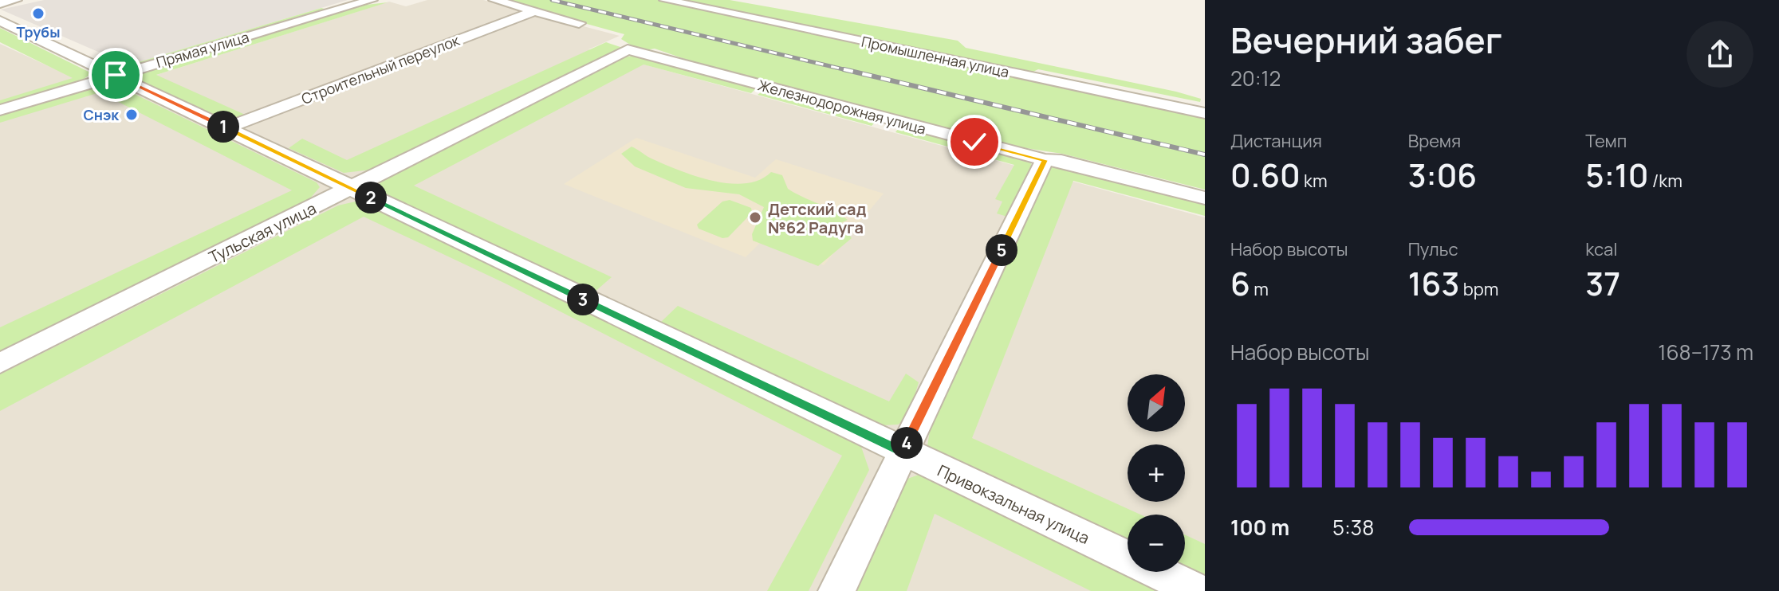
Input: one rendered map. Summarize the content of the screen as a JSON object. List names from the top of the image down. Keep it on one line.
{"streets":{"street":["Прямая улица","Промышленная улица","Строительный переулок","Железнодорожная улица","Тульская улица","Привокзальная улица"]},"crossings":[["Прямая улица","Привокзальная улица"],["Строительный переулок","Привокзальная улица"],["Железнодорожная улица","Тульская улица"],["Тульская улица","Привокзальная улица"]],"places":["Трубы","Снэк","Детский сад №62 Радуга"],"north":"top right","page":{"heading":["Вечерний забег","20:12"],"stats":[["Дистанция","0.60 km"],["Время","3:06"],["Темп","5:10 /km"],["Набор высоты","6 m"],["Пульс","163 bpm"],["kcal","37"]],"pins":["1","2","5","3","4"],"chart":["Набор высоты","168–173 m"],"map_buttons":["+","−"],"list":[{"name":"100 m","note":"5:38"}]}}
